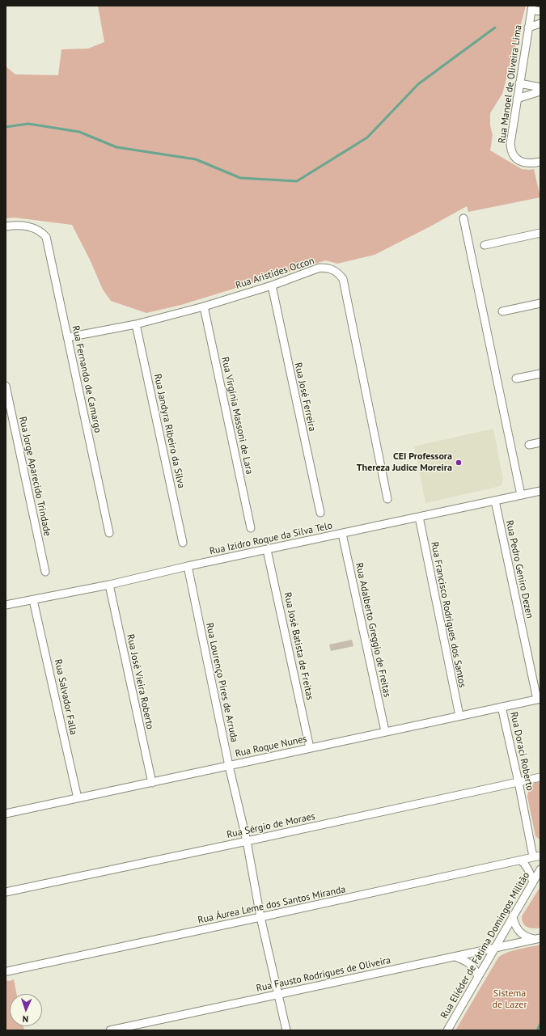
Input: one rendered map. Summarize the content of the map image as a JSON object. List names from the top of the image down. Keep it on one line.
{"streets":{"street":["Rua Manoel de Oliveira Lima","Rua Aristides Occon","Rua Fernando de Camargo","Rua José Ferreira","Rua Virgínia Massoni de Lara","Rua Jandyra Ribeiro da Silva","Rua Jorge Aparecido Trindade","Rua Izidro Roque da Silva Telo","Rua Pedro Geniro Dezen","Rua Francisco Rodrigues dos Santos","Rua Adalberto Greggio de Freitas","Rua José Batista de Freitas","Rua José Vieira Roberto","Rua Lourenço Pires de Arruda","Rua Salvador Falla","Rua Roque Nunes","Rua Doraci Roberto","Rua Sérgio de Moraes","Rua Áurea Leme dos Santos Miranda","Rua Eliéder de Fátima Domingos Militão","Rua Fausto Rodrigues de Oliveira"]},"crossings":[["Rua Aristides Occon","Rua Fernando de Camargo"],["Rua Aristides Occon","Rua José Ferreira"],["Rua Aristides Occon","Rua Virgínia Massoni de Lara"],["Rua Aristides Occon","Rua Jandyra Ribeiro da Silva"],["Rua Izidro Roque da Silva Telo","Rua Pedro Geniro Dezen"],["Rua Izidro Roque da Silva Telo","Rua Francisco Rodrigues dos Santos"],["Rua Izidro Roque da Silva Telo","Rua Adalberto Greggio de Freitas"],["Rua Izidro Roque da Silva Telo","Rua José Batista de Freitas"],["Rua Izidro Roque da Silva Telo","Rua José Vieira Roberto"],["Rua Izidro Roque da Silva Telo","Rua Lourenço Pires de Arruda"],["Rua Izidro Roque da Silva Telo","Rua Salvador Falla"],["Rua Pedro Geniro Dezen","Rua Roque Nunes"],["Rua Francisco Rodrigues dos Santos","Rua Roque Nunes"],["Rua Adalberto Greggio de Freitas","Rua Roque Nunes"],["Rua José Batista de Freitas","Rua Roque Nunes"],["Rua José Vieira Roberto","Rua Roque Nunes"],["Rua Lourenço Pires de Arruda","Rua Roque Nunes"],["Rua Lourenço Pires de Arruda","Rua Sérgio de Moraes"],["Rua Lourenço Pires de Arruda","Rua Áurea Leme dos Santos Miranda"],["Rua Lourenço Pires de Arruda","Rua Fausto Rodrigues de Oliveira"],["Rua Salvador Falla","Rua Roque Nunes"],["Rua Roque Nunes","Rua Doraci Roberto"],["Rua Doraci Roberto","Rua Sérgio de Moraes"],["Rua Doraci Roberto","Rua Áurea Leme dos Santos Miranda"],["Rua Eliéder de Fátima Domingos Militão","Rua Fausto Rodrigues de Oliveira"]],"parks":["Sistema de Lazer"],"places":["CEI Professora Thereza Judice Moreira"],"north":"bottom"}
